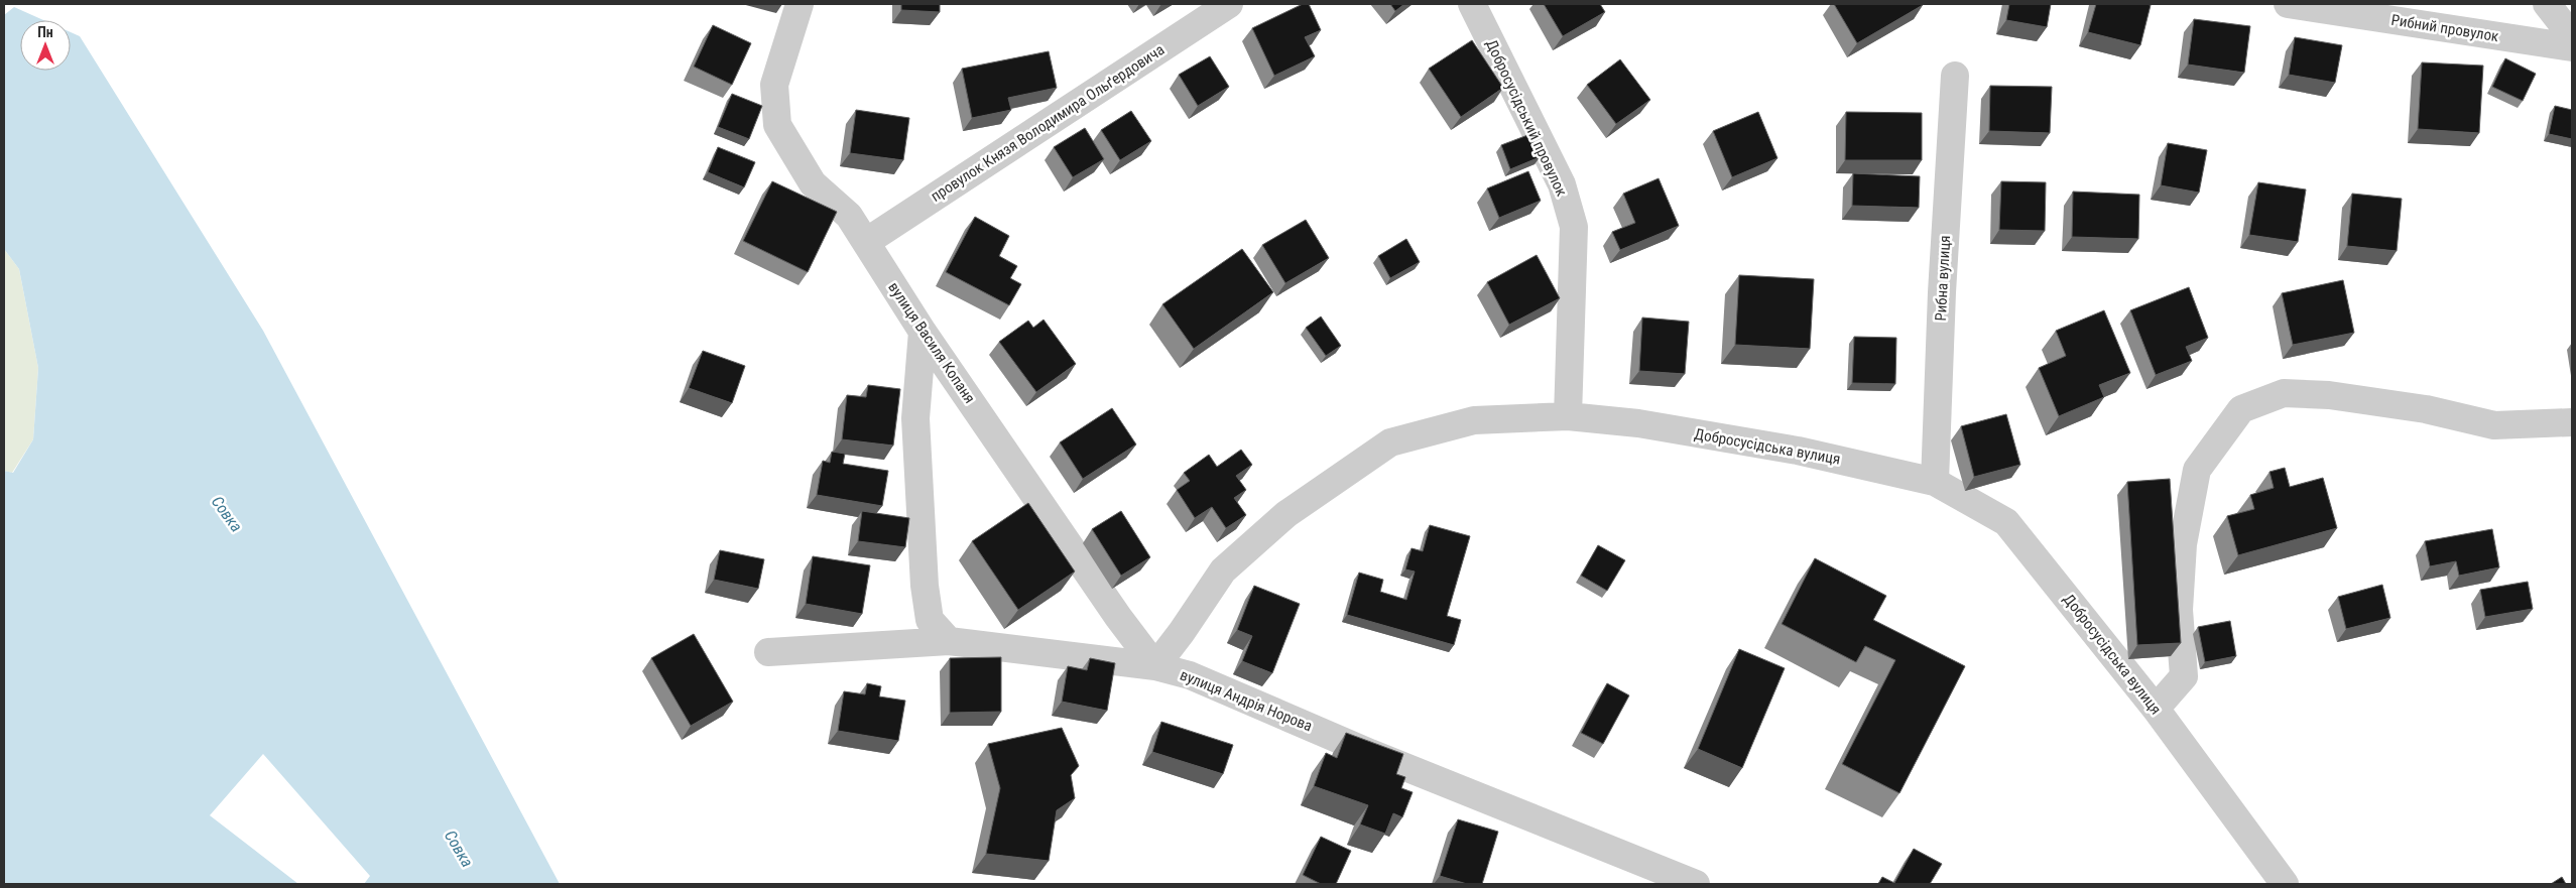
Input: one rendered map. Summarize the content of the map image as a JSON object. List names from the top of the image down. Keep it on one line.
{"streets":{"street":["Рибний провулок","Добросусідський провулок","провулок Князя Володимира Ольґердовича","Рибна вулиця","вулиця Василя Копаня","Добросусідська вулиця","вулиця Андрія Норова"]},"crossings":[["Добросусідський провулок","Добросусідська вулиця"],["провулок Князя Володимира Ольґердовича","вулиця Василя Копаня"],["Рибна вулиця","Добросусідська вулиця"],["вулиця Василя Копаня","Добросусідська вулиця"],["вулиця Василя Копаня","вулиця Андрія Норова"],["Добросусідська вулиця","вулиця Андрія Норова"]],"water":["Совка"],"north":"top"}
